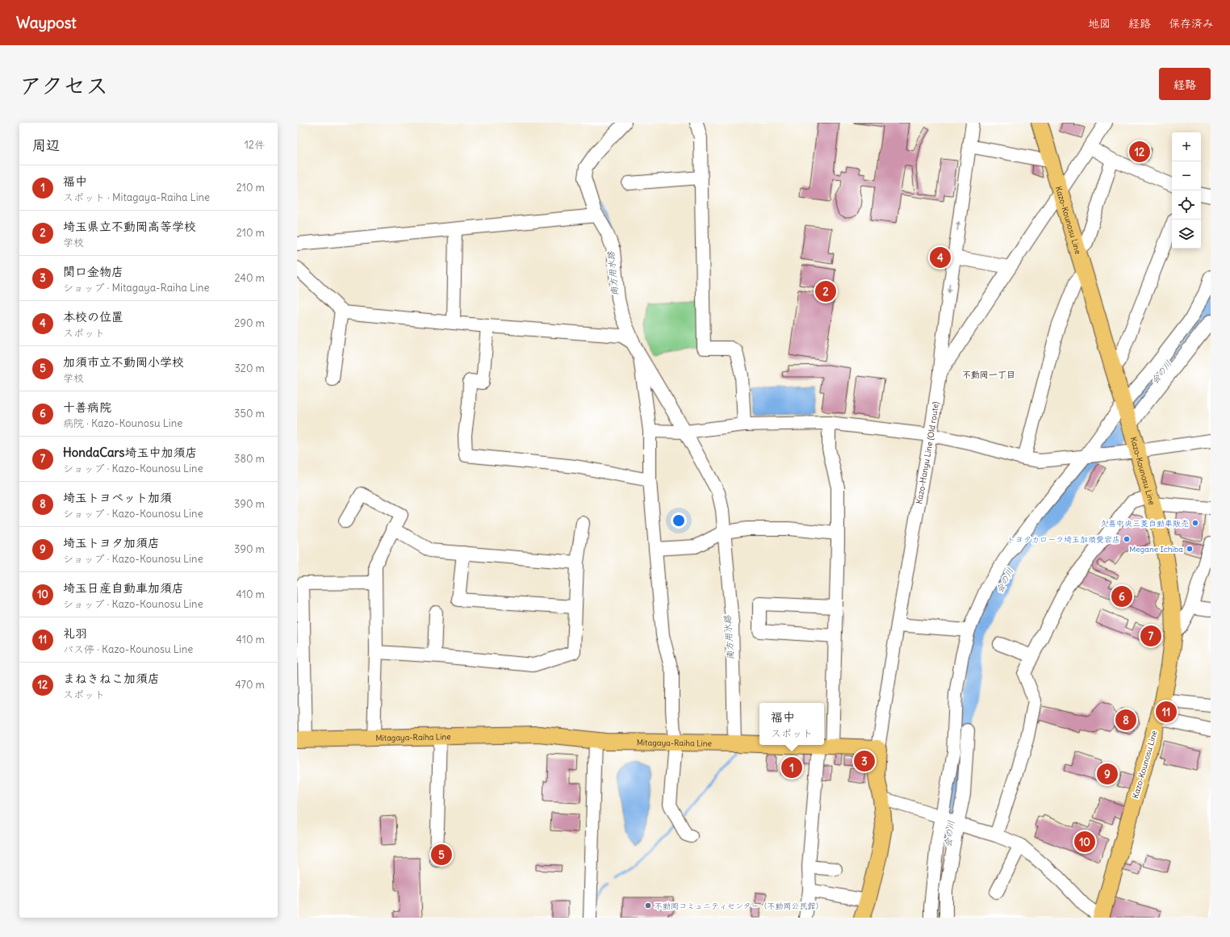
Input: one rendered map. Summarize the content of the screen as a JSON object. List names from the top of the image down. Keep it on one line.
{"streets":{"main road":["Kazo-Kounosu Line","Mitagaya-Raiha Line"],"street":["Kazo-Hanyu Line (Old route)"]},"crossings":[["Kazo-Kounosu Line","Kazo-Hanyu Line (Old route)"],["Kazo-Hanyu Line (Old route)","Mitagaya-Raiha Line"]],"districts":["不動岡一丁目"],"water":["南方用水路","会の川"],"places":["久喜中央三菱自動車販売","トヨタカローラ埼玉加須愛宕店","Megane Ichiba","不動岡コミュニティセンター（不動岡公民館）"],"page":{"header":"Waypost","nav":["地図","経路","保存済み"],"title":"アクセス","buttons":"経路","heading":["周辺","12件"],"map_buttons":["+","−"],"pins":["12","4","2","6","7","11","8","3","1","9","10","5"],"list":[{"mark":"1","name":"福中","note":"スポット · Mitagaya-Raiha Line","value":"210 m"},{"mark":"2","name":"埼玉県立不動岡高等学校","note":"学校","value":"210 m"},{"mark":"3","name":"関口金物店","note":"ショップ · Mitagaya-Raiha Line","value":"240 m"},{"mark":"4","name":"本校の位置","note":"スポット","value":"290 m"},{"mark":"5","name":"加須市立不動岡小学校","note":"学校","value":"320 m"},{"mark":"6","name":"十善病院","note":"病院 · Kazo-Kounosu Line","value":"350 m"},{"mark":"7","name":"HondaCars埼玉中加須店","note":"ショップ · Kazo-Kounosu Line","value":"380 m"},{"mark":"8","name":"埼玉トヨペット加須","note":"ショップ · Kazo-Kounosu Line","value":"390 m"},{"mark":"9","name":"埼玉トヨタ加須店","note":"ショップ · Kazo-Kounosu Line","value":"390 m"},{"mark":"10","name":"埼玉日産自動車加須店","note":"ショップ · Kazo-Kounosu Line","value":"410 m"},{"mark":"11","name":"礼羽","note":"バス停 · Kazo-Kounosu Line","value":"410 m"},{"mark":"12","name":"まねきねこ加須店","note":"スポット","value":"470 m"}],"popup":["福中","スポット"]}}
